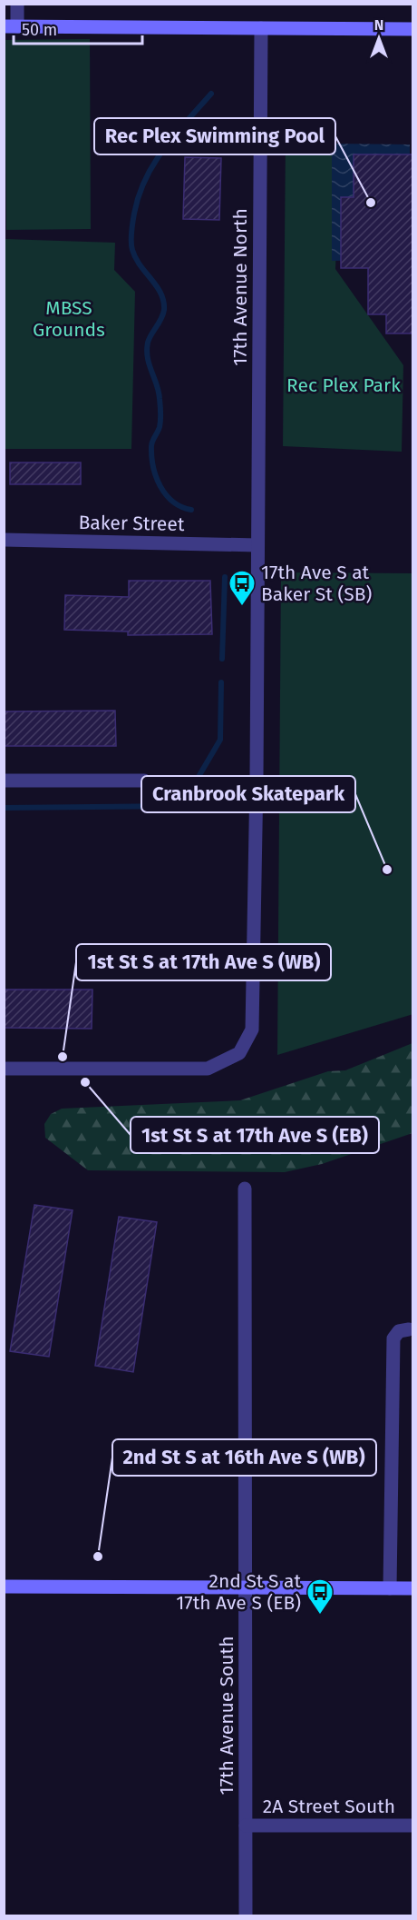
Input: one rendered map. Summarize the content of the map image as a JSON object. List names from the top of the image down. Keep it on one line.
{"streets":{"street":["17th Avenue North","Baker Street","17th Avenue South","2A Street South"]},"crossings":[["17th Avenue North","Baker Street"],["17th Avenue South","2A Street South"]],"parks":["MBSS Grounds","Rec Plex Park"],"places":{"other":["Rec Plex Swimming Pool","Cranbrook Skatepark","1st St S at 17th Ave S (WB)","1st St S at 17th Ave S (EB)","2nd St S at 16th Ave S (WB)"],"bus stop":["17th Ave S at Baker St (SB)","2nd St S at 17th Ave S (EB)"]},"scale_bar":"50 m","north":"top"}
